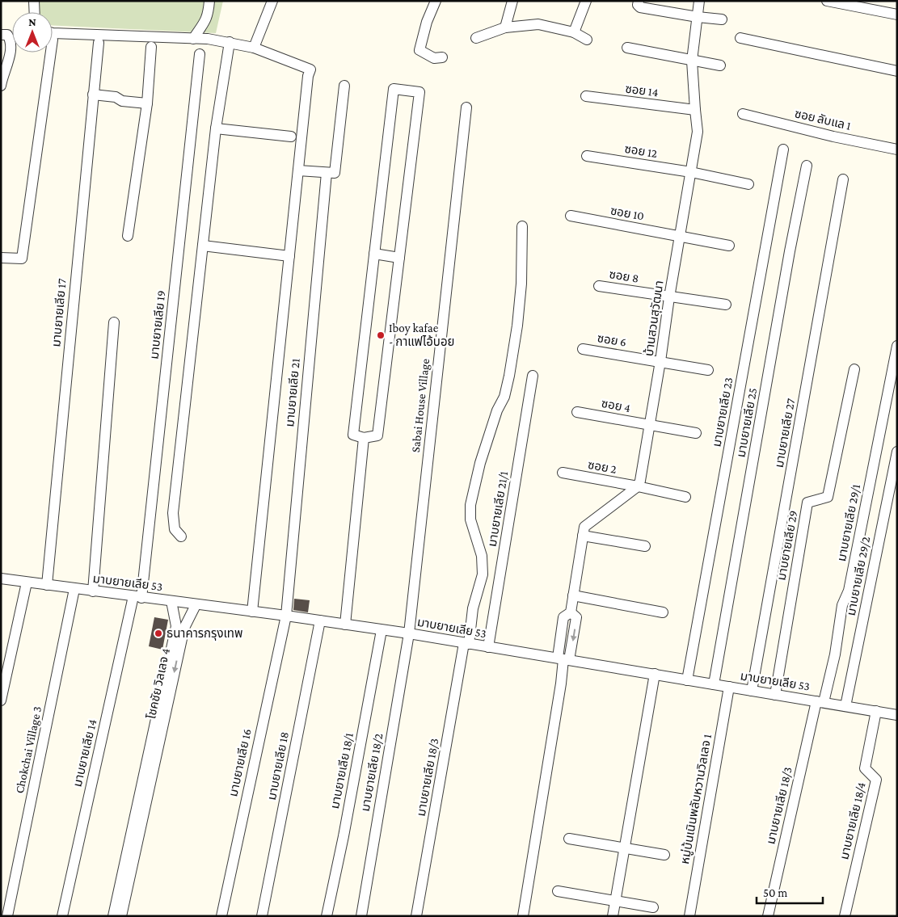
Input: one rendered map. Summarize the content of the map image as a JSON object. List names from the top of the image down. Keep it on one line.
{"streets":{"street":["ซอย 14","ซอย ลับแล 1","ซอย 12","ซอย 10","ซอย 8","มาบยายเลีย 17","บ้านสวนสุวัฒนา","มาบยายเลีย 19","ซอย 6","มาบยายเลีย 21","Sabai House Village","ซอย 4","มาบยายเลีย 23","มาบยายเลีย 25","มาบยายเลีย 27","ซอย 2","มาบยายเลีย 21/1","มาบยายเลีย 29/1","มาบยายเลีย 29","มาบยายเลีย 29/2","มาบยายเลีย 53","โชคชัย วิลเลจ 4","Chokchai Village 3","มาบยายเลีย 14","มาบยายเลีย 16","มาบยายเลีย 18","มาบยายเลีย 18/1","มาบยายเลีย 18/2","มาบยายเลีย 18/3","หมู่บ้นเนินพลับหวานวิลเลจ 1","มาบยายเลีย 18/4"]},"crossings":[["ซอย 14","บ้านสวนสุวัฒนา"],["ซอย 12","บ้านสวนสุวัฒนา"],["ซอย 10","บ้านสวนสุวัฒนา"],["ซอย 8","บ้านสวนสุวัฒนา"],["มาบยายเลีย 17","มาบยายเลีย 53"],["บ้านสวนสุวัฒนา","ซอย 6"],["บ้านสวนสุวัฒนา","ซอย 4"],["บ้านสวนสุวัฒนา","ซอย 2"],["มาบยายเลีย 19","มาบยายเลีย 53"],["มาบยายเลีย 19","มาบยายเลีย 14"],["มาบยายเลีย 21","มาบยายเลีย 53"],["มาบยายเลีย 21","มาบยายเลีย 16"],["Sabai House Village","มาบยายเลีย 53"],["Sabai House Village","มาบยายเลีย 18/2"],["มาบยายเลีย 23","มาบยายเลีย 53"],["มาบยายเลีย 25","มาบยายเลีย 53"],["มาบยายเลีย 27","มาบยายเลีย 53"],["มาบยายเลีย 21/1","มาบยายเลีย 53"],["มาบยายเลีย 29/1","มาบยายเลีย 53"],["มาบยายเลีย 29/1","มาบยายเลีย 18/3"],["มาบยายเลีย 29","มาบยายเลีย 53"],["มาบยายเลีย 29/2","มาบยายเลีย 53"],["มาบยายเลีย 53","โชคชัย วิลเลจ 4"],["มาบยายเลีย 53","Chokchai Village 3"],["มาบยายเลีย 53","มาบยายเลีย 14"],["มาบยายเลีย 53","มาบยายเลีย 16"],["มาบยายเลีย 53","มาบยายเลีย 18"],["มาบยายเลีย 53","มาบยายเลีย 18/1"],["มาบยายเลีย 53","มาบยายเลีย 18/2"],["มาบยายเลีย 53","มาบยายเลีย 18/3"],["มาบยายเลีย 53","หมู่บ้นเนินพลับหวานวิลเลจ 1"],["มาบยายเลีย 53","มาบยายเลีย 18/4"]],"places":["Iboy kafae - กาแฟไอ้บอย","ธนาคารกรุงเทพ"],"scale_bar":"50 m","north":"top"}
